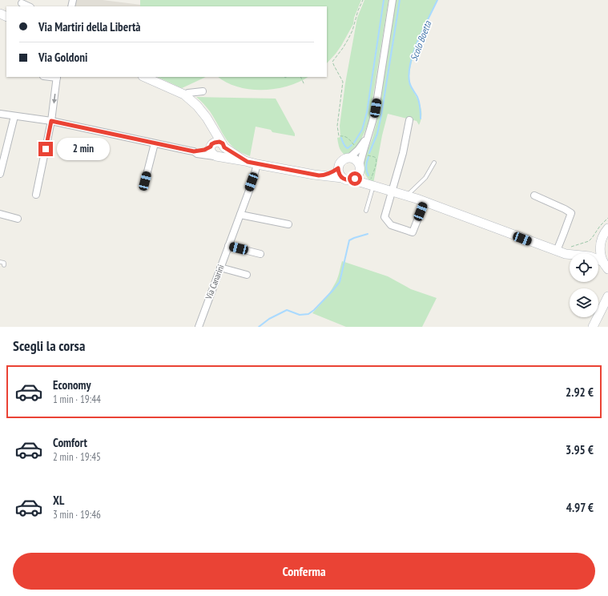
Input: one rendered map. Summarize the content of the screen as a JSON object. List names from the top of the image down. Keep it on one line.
{"streets":{"street":["Via Canarini"]},"water":["Scolo Boetta"],"page":{"banner":["Via Martiri della Libertà","Via Goldoni"],"bubble":"2 min","heading":"Scegli la corsa","list":[{"name":"Economy","note":"1 min · 19:44","value":"2.92 €"},{"name":"Comfort","note":"2 min · 19:45","value":"3.95 €"},{"name":"XL","note":"3 min · 19:46","value":"4.97 €"}],"buttons":"Conferma"}}
